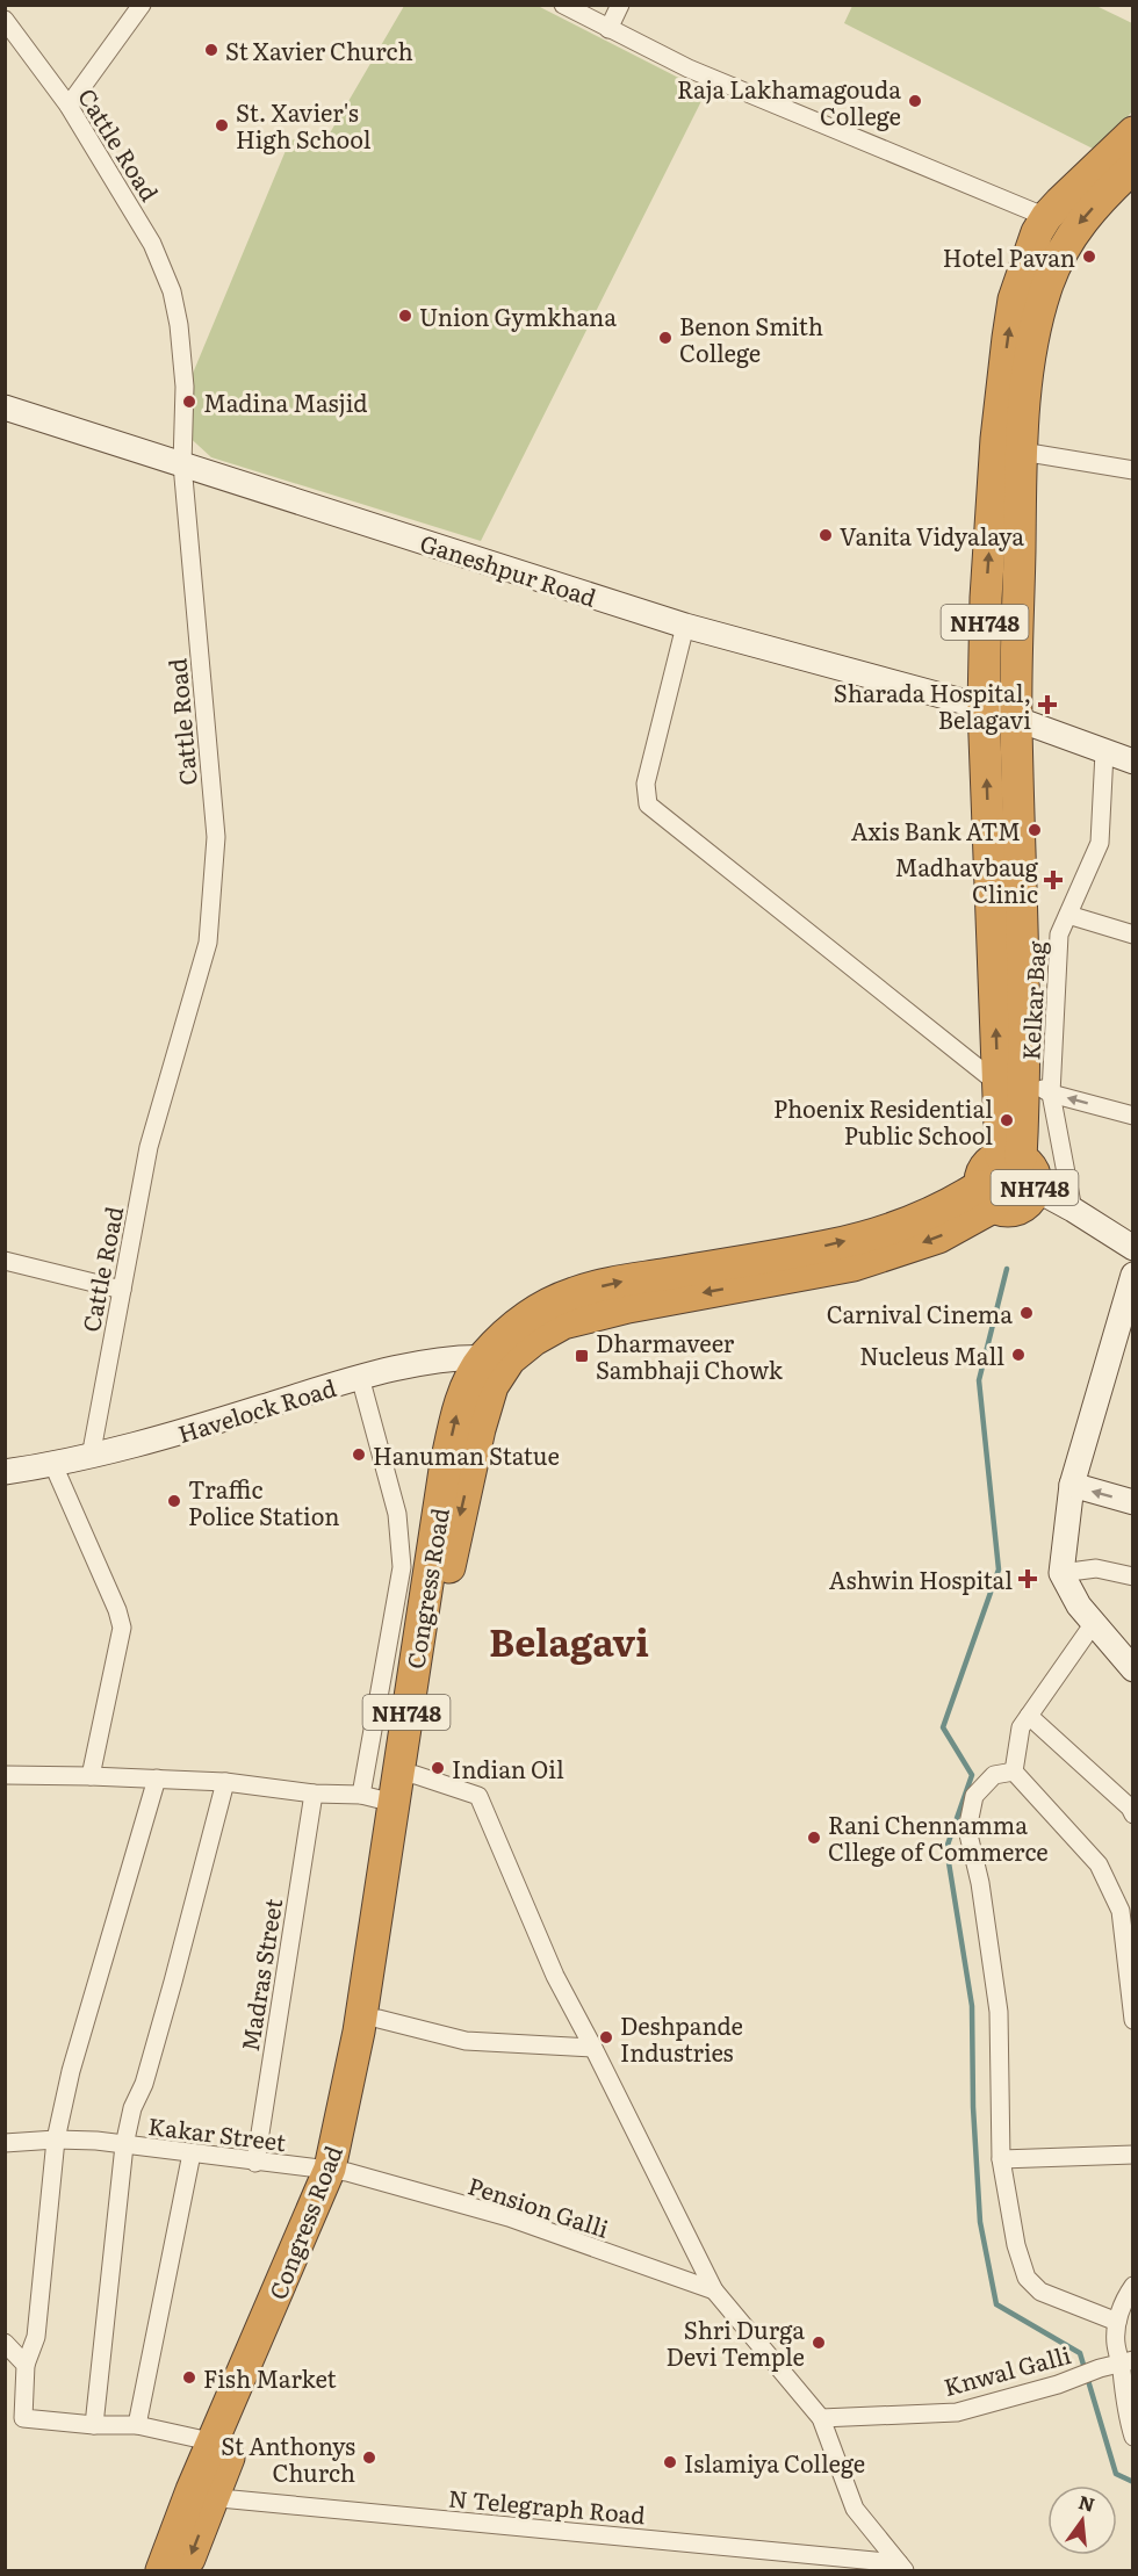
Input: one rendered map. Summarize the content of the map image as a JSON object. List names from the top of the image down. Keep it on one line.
{"streets":{"highway":["NH748","Congress Road"],"main road":["Ganeshpur Road","Havelock Road"],"street":["Cattle Road","Kelkar Bag","Madras Street","Kakar Street","Pension Galli","Knwal Galli","N Telegraph Road"]},"crossings":[["Cattle Road","Ganeshpur Road"],["Cattle Road","Havelock Road"],["Ganeshpur Road","NH748"],["Ganeshpur Road","Kelkar Bag"],["NH748","Kelkar Bag"],["NH748","Congress Road"],["Havelock Road","Congress Road"],["Congress Road","Kakar Street"],["Congress Road","Pension Galli"],["Congress Road","N Telegraph Road"],["Madras Street","Kakar Street"],["Kakar Street","Pension Galli"]],"districts":["Belagavi"],"places":{"other":["St Xavier Church","Raja Lakhamagouda College","St. Xavier's High School","Hotel Pavan","Union Gymkhana","Benon Smith College","Madina Masjid","Vanita Vidyalaya","Axis Bank ATM","Phoenix Residential Public School","Carnival Cinema","Nucleus Mall","Hanuman Statue","Traffic Police Station","Indian Oil","Rani Chennamma Cllege of Commerce","Deshpande Industries","Shri Durga Devi Temple","Fish Market","St Anthonys Church","Islamiya College"],"health":["Sharada Hospital, Belagavi","Madhavbaug Clinic","Ashwin Hospital"],"transit":["Dharmaveer Sambhaji Chowk"]},"north":"top"}
